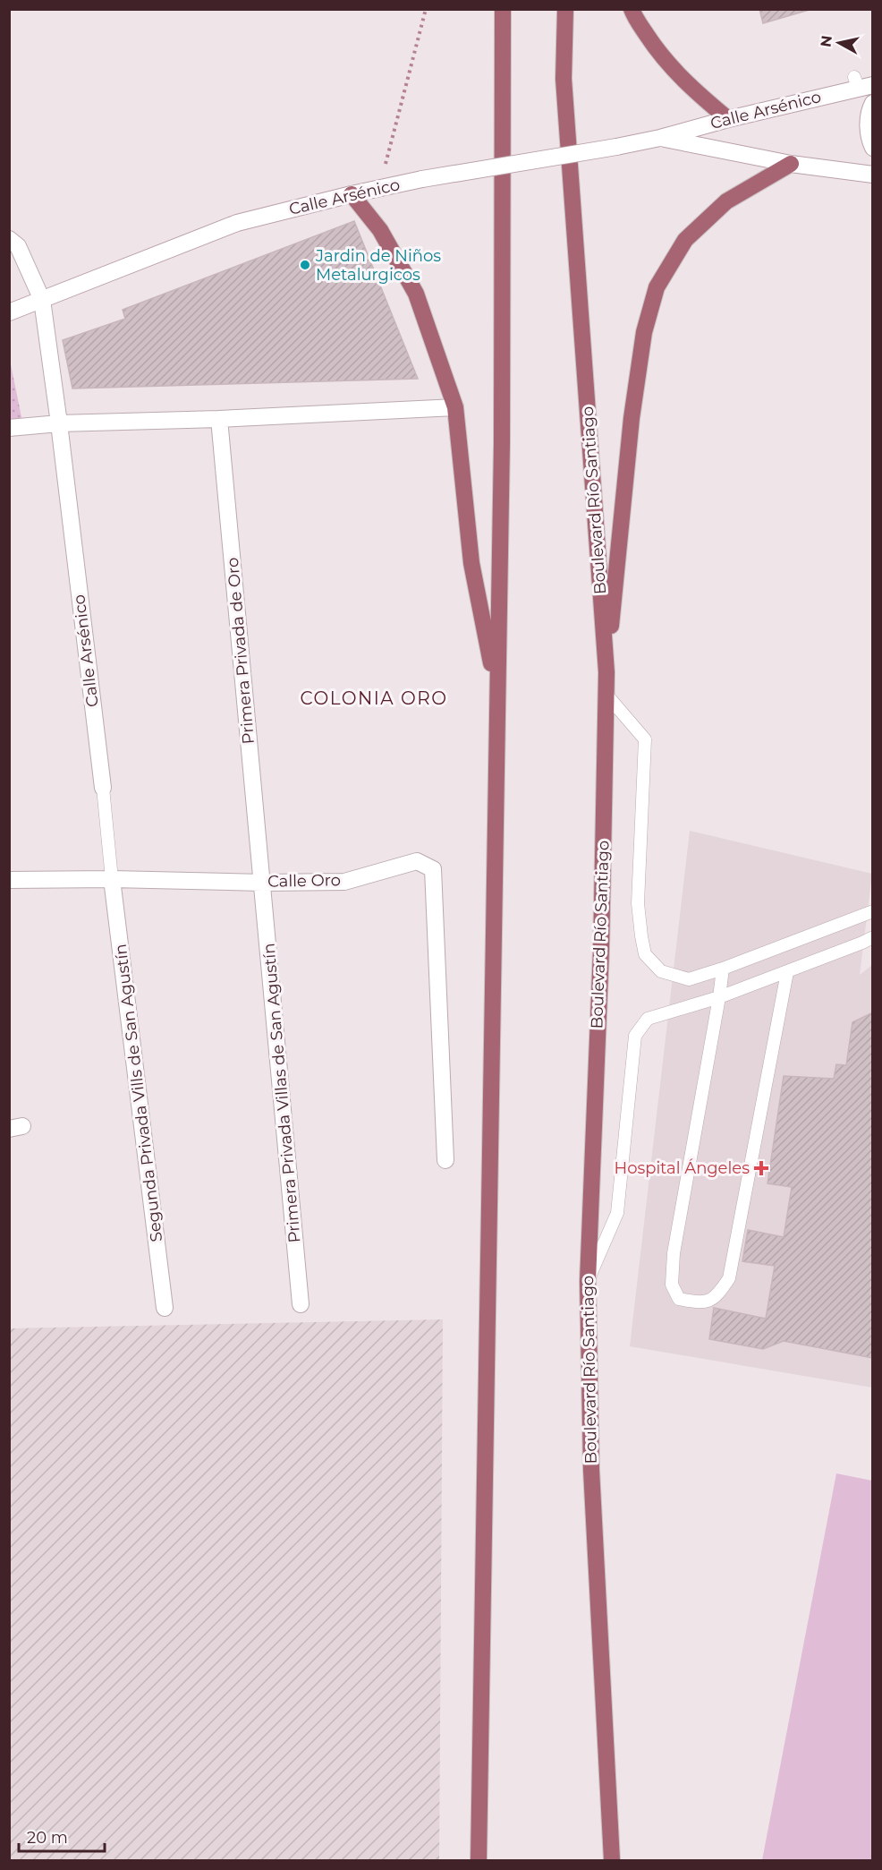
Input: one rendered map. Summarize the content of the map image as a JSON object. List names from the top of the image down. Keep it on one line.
{"streets":{"main road":["Boulevard Río Santiago"],"street":["Calle Arsénico","Primera Privada de Oro","Calle Oro","Segunda Privada Vills de San Agustín","Primera Privada Villas de San Agustín"]},"crossings":[["Calle Arsénico","Calle Oro"],["Calle Arsénico","Segunda Privada Vills de San Agustín"],["Primera Privada de Oro","Calle Oro"],["Primera Privada de Oro","Primera Privada Villas de San Agustín"],["Calle Oro","Segunda Privada Vills de San Agustín"],["Calle Oro","Primera Privada Villas de San Agustín"]],"districts":["COLONIA ORO"],"places":{"other":["Jardin de Niños Metalurgicos"],"health":["Hospital Ángeles"]},"scale_bar":"20 m","north":"left"}
